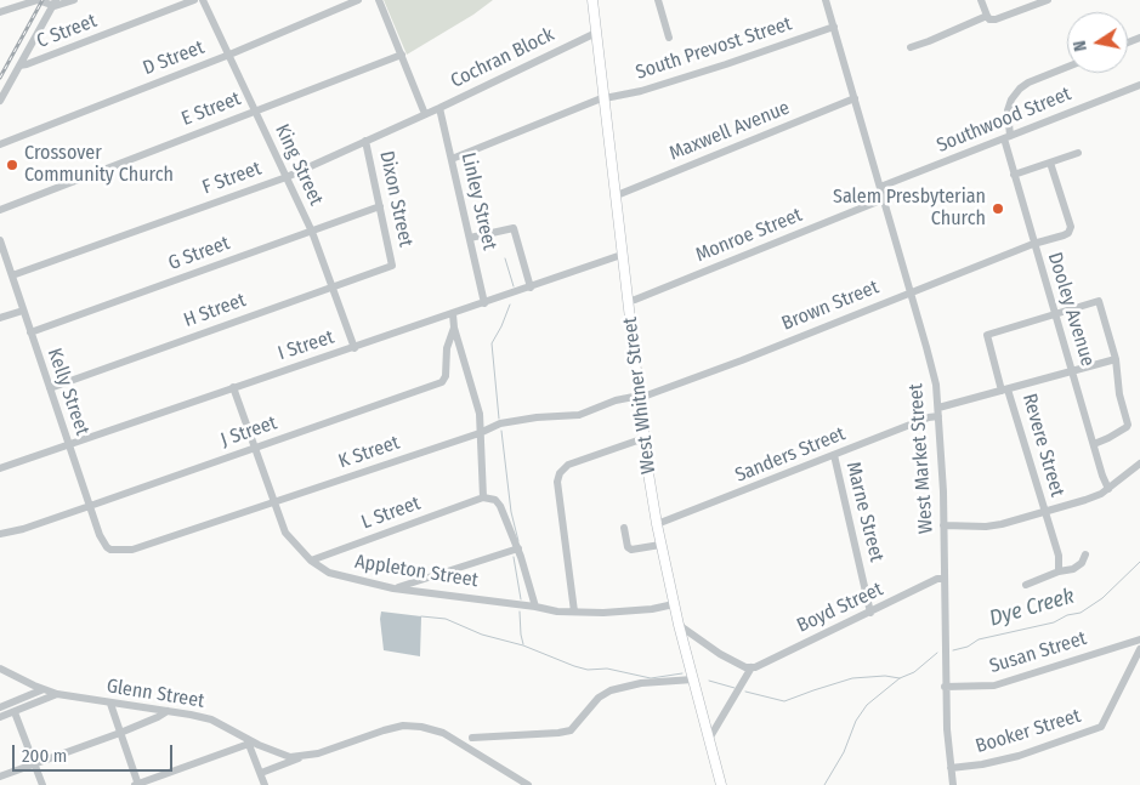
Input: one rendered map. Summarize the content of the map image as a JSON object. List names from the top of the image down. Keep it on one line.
{"streets":{"main road":["West Whitner Street"],"street":["C Street","South Prevost Street","D Street","Cochran Block","E Street","Southwood Street","Maxwell Avenue","King Street","F Street","Dixon Street","Linley Street","Monroe Street","G Street","Brown Street","Dooley Avenue","H Street","I Street","Kelly Street","J Street","Revere Street","K Street","Sanders Street","West Market Street","Marne Street","L Street","Appleton Street","Boyd Street","Susan Street","Glenn Street","Booker Street"]},"crossings":[["South Prevost Street","Linley Street"],["South Prevost Street","West Whitner Street"],["South Prevost Street","West Market Street"],["D Street","King Street"],["Cochran Block","F Street"],["Cochran Block","Linley Street"],["Cochran Block","West Whitner Street"],["E Street","King Street"],["Southwood Street","Dooley Avenue"],["Southwood Street","West Market Street"],["Maxwell Avenue","West Whitner Street"],["Maxwell Avenue","West Market Street"],["King Street","F Street"],["King Street","G Street"],["King Street","H Street"],["King Street","I Street"],["F Street","Dixon Street"],["F Street","Kelly Street"],["Dixon Street","G Street"],["Dixon Street","H Street"],["Linley Street","I Street"],["Monroe Street","West Whitner Street"],["Monroe Street","West Market Street"],["G Street","Kelly Street"],["Brown Street","Dooley Avenue"],["Brown Street","West Whitner Street"],["Brown Street","K Street"],["Brown Street","West Market Street"],["Dooley Avenue","Revere Street"],["H Street","Kelly Street"],["I Street","Kelly Street"],["I Street","West Whitner Street"],["I Street","J Street"],["I Street","Appleton Street"],["Kelly Street","J Street"],["Kelly Street","K Street"],["West Whitner Street","K Street"],["West Whitner Street","Sanders Street"],["West Whitner Street","Appleton Street"],["J Street","Appleton Street"],["K Street","Appleton Street"],["Sanders Street","West Market Street"],["Sanders Street","Marne Street"],["West Market Street","Boyd Street"],["West Market Street","Susan Street"],["West Market Street","Booker Street"],["Marne Street","Boyd Street"],["L Street","Appleton Street"]],"water":["Dye Creek"],"places":["Crossover Community Church","Salem Presbyterian Church"],"scale_bar":"200 m","north":"left"}
